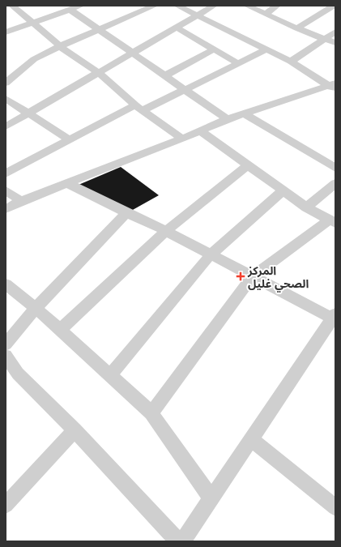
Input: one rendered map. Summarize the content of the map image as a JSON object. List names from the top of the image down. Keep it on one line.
{"places":{"health":["المركز الصحي غليل"]}}
